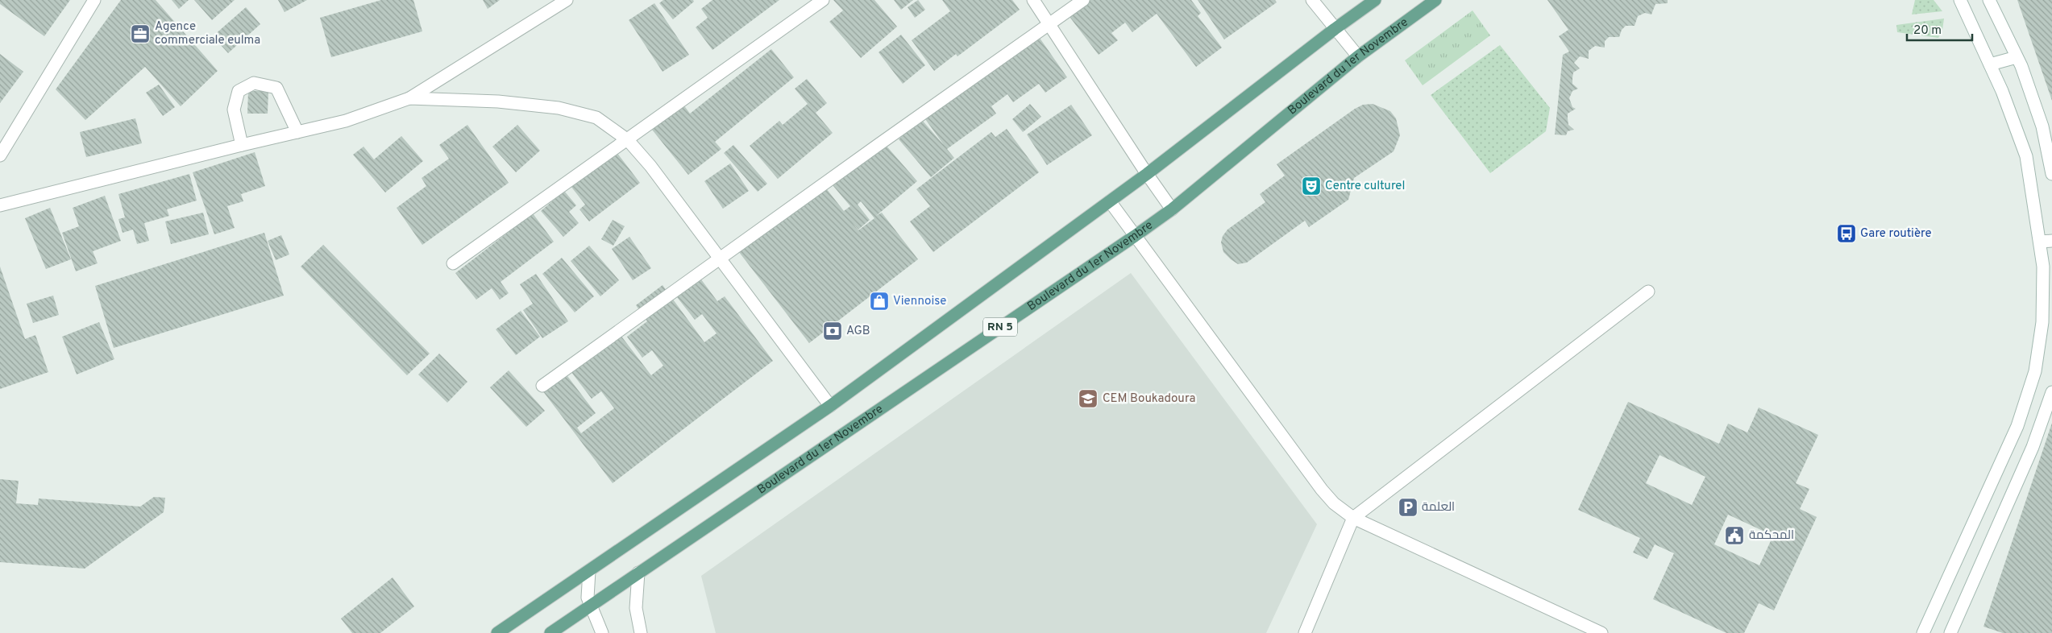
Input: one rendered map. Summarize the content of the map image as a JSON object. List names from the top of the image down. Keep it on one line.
{"streets":{"main road":["Boulevard du 1er Novembre","RN 5"]},"places":{"office":["Agence commerciale eulma"],"theatre":["Centre culturel"],"bus stop":["Gare routière"],"shop":["Viennoise"],"bank":["AGB"],"school or university":["CEM Boukadoura"],"parking":["العلمة"],"public building":["المحكمة"]},"scale_bar":"20 m"}
